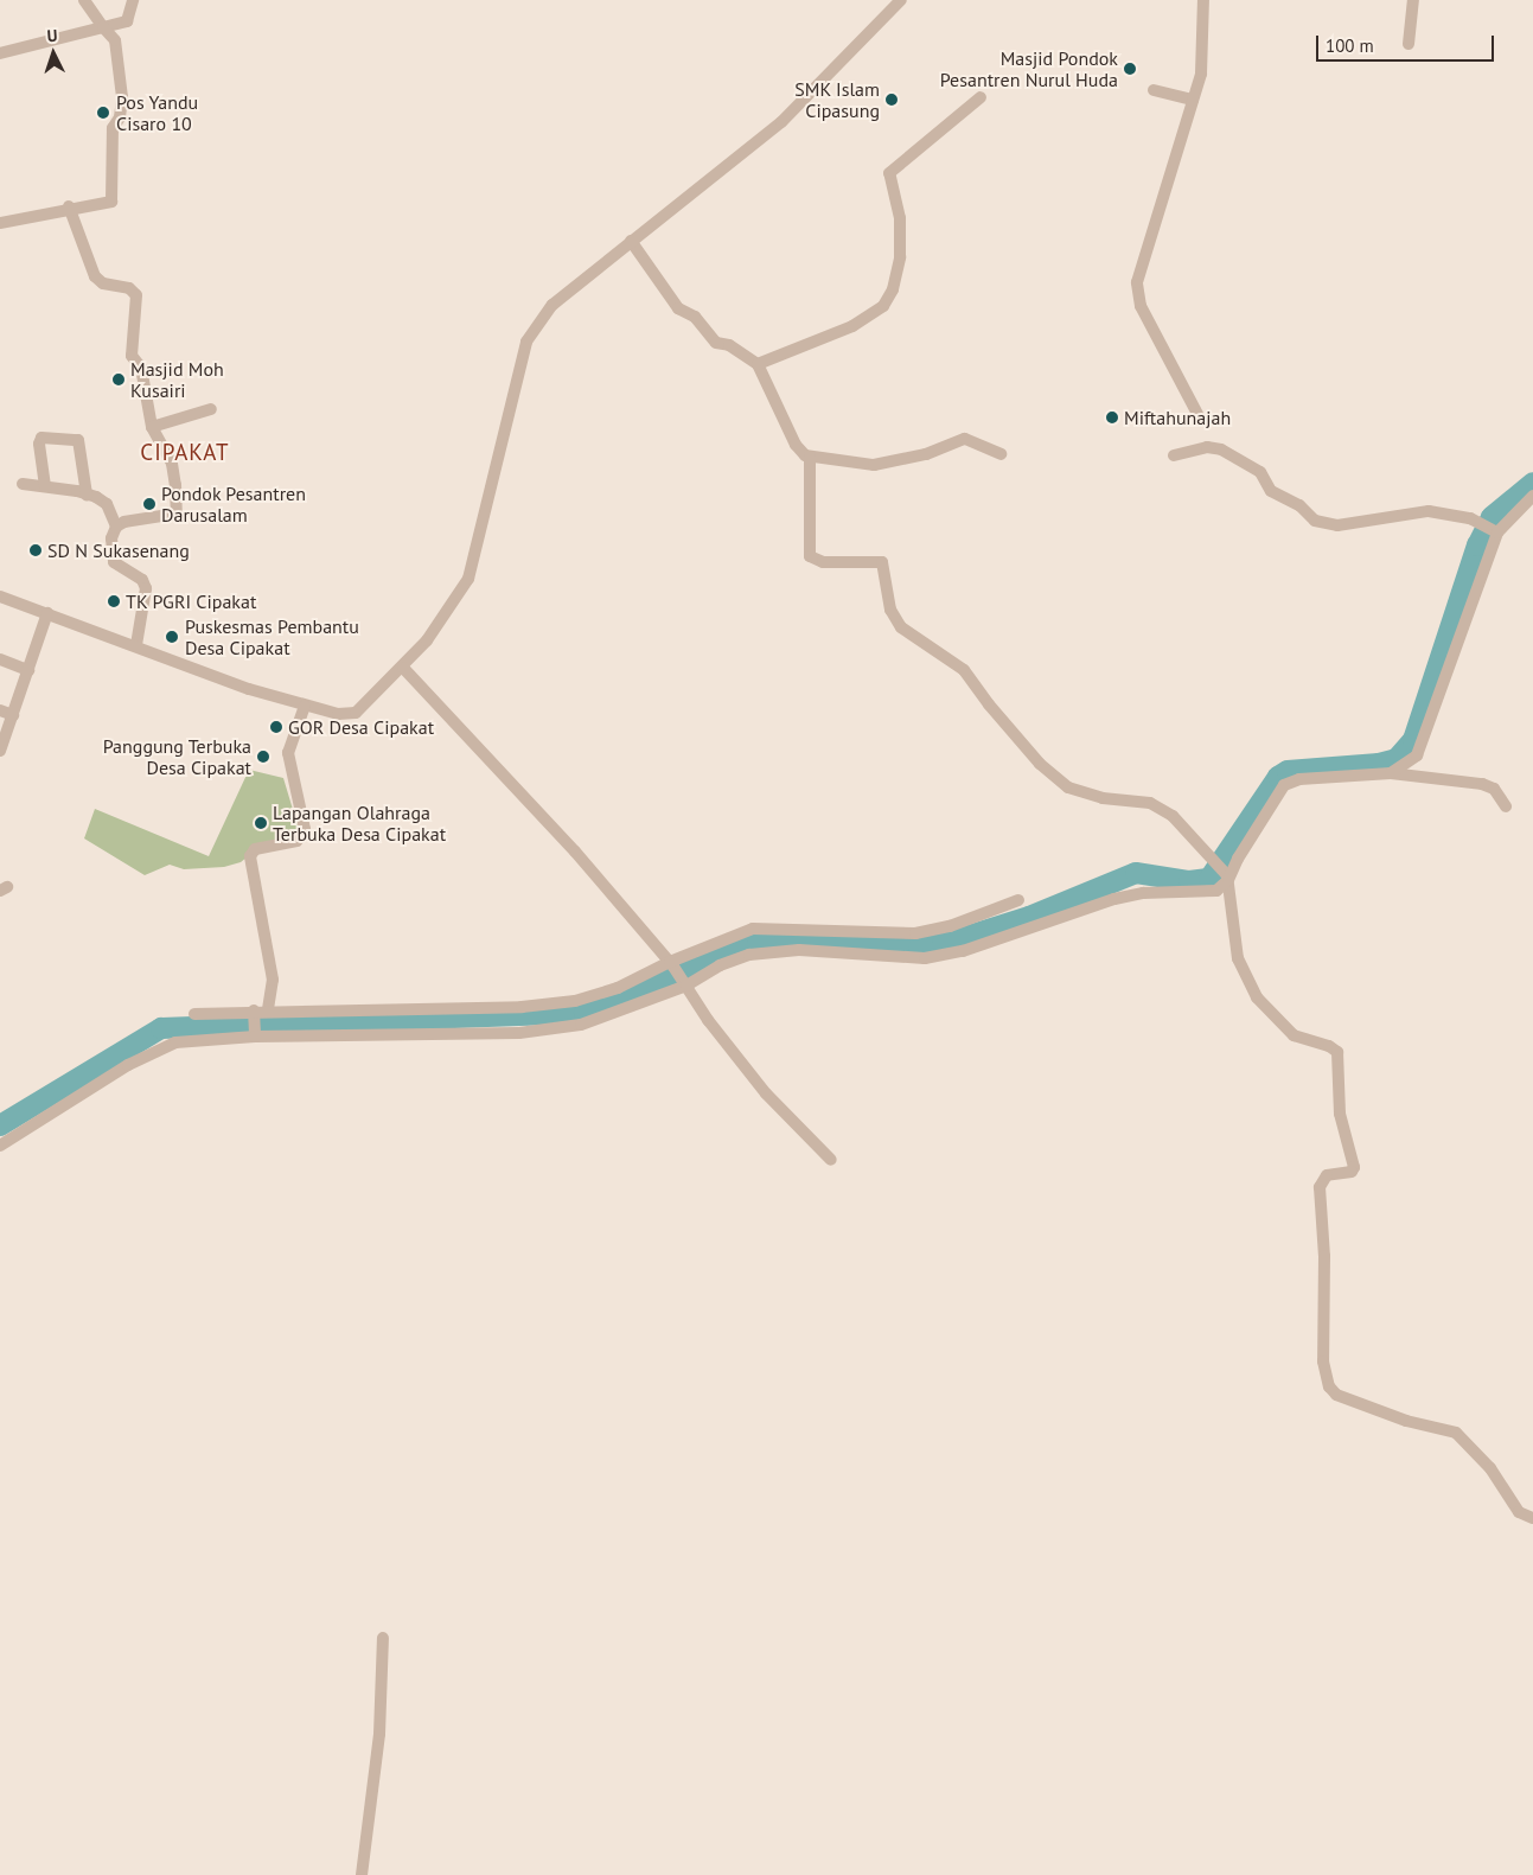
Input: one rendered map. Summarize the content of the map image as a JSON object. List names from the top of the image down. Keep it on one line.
{"districts":["CIPAKAT"],"places":["Masjid Pondok Pesantren Nurul Huda","SMK Islam Cipasung","Pos Yandu Cisaro 10","Masjid Moh Kusairi","Miftahunajah","Pondok Pesantren Darusalam","SD N Sukasenang","TK PGRI Cipakat","Puskesmas Pembantu Desa Cipakat","GOR Desa Cipakat","Panggung Terbuka Desa Cipakat","Lapangan Olahraga Terbuka Desa Cipakat"],"scale_bar":"100 m","north":"top"}
